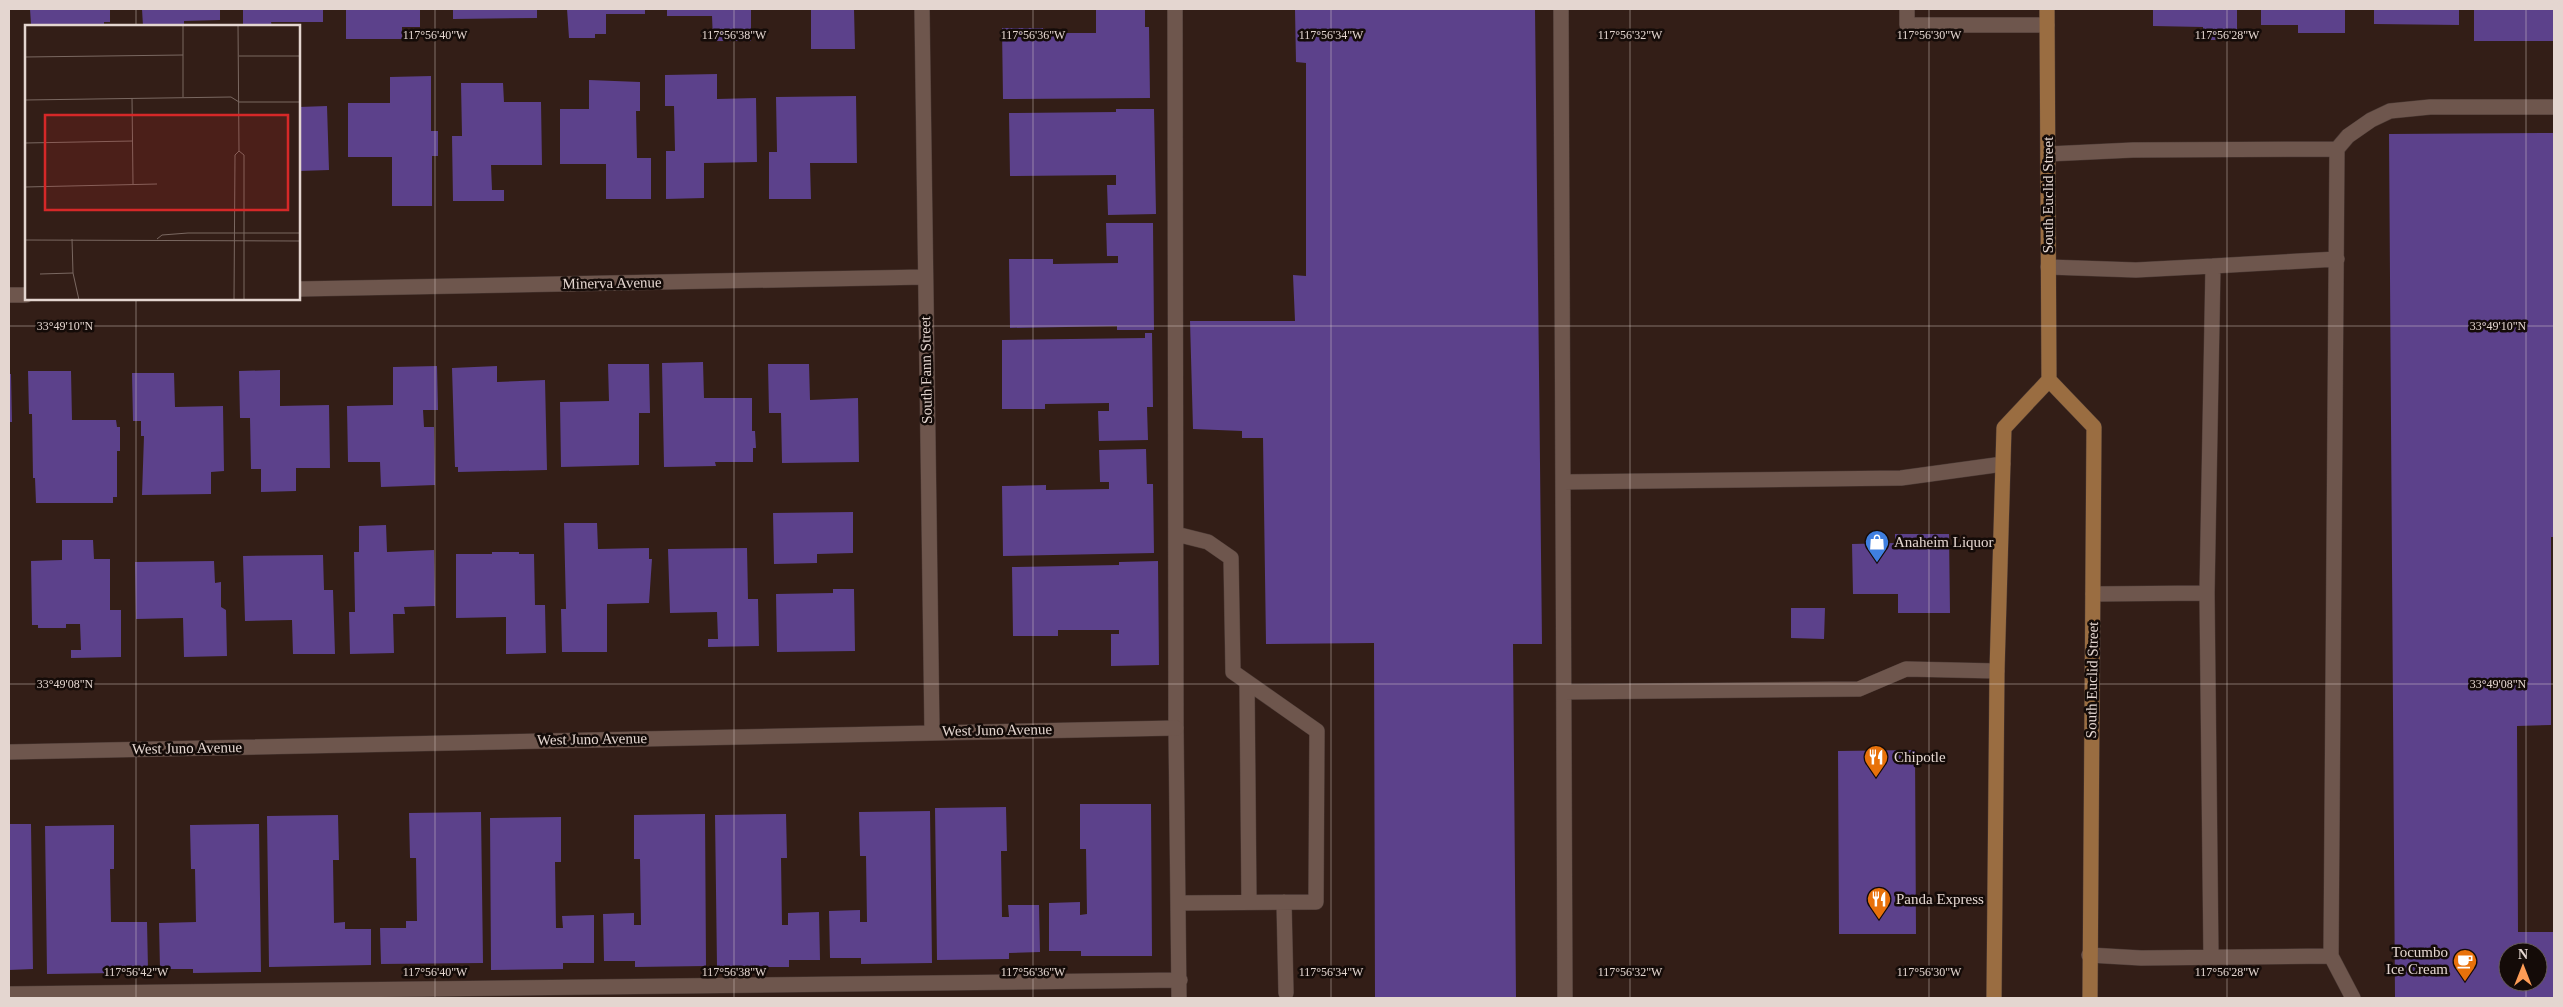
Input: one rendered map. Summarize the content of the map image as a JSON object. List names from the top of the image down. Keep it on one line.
{"streets":{"main road":["South Euclid Street"],"street":["Minerva Avenue","South Fann Street","West Juno Avenue"]},"crossings":[["Minerva Avenue","South Fann Street"],["South Fann Street","West Juno Avenue"]],"places":{"shop":["Anaheim Liquor"],"restaurant":["Chipotle","Panda Express"],"cafe":["Tocumbo Ice Cream"]},"north":"top","coordinates":["117°56'40\"W","117°56'38\"W","117°56'36\"W","117°56'34\"W","117°56'32\"W","117°56'30\"W","117°56'28\"W","33°49'10\"N","33°49'08\"N","117°56'42\"W"]}
